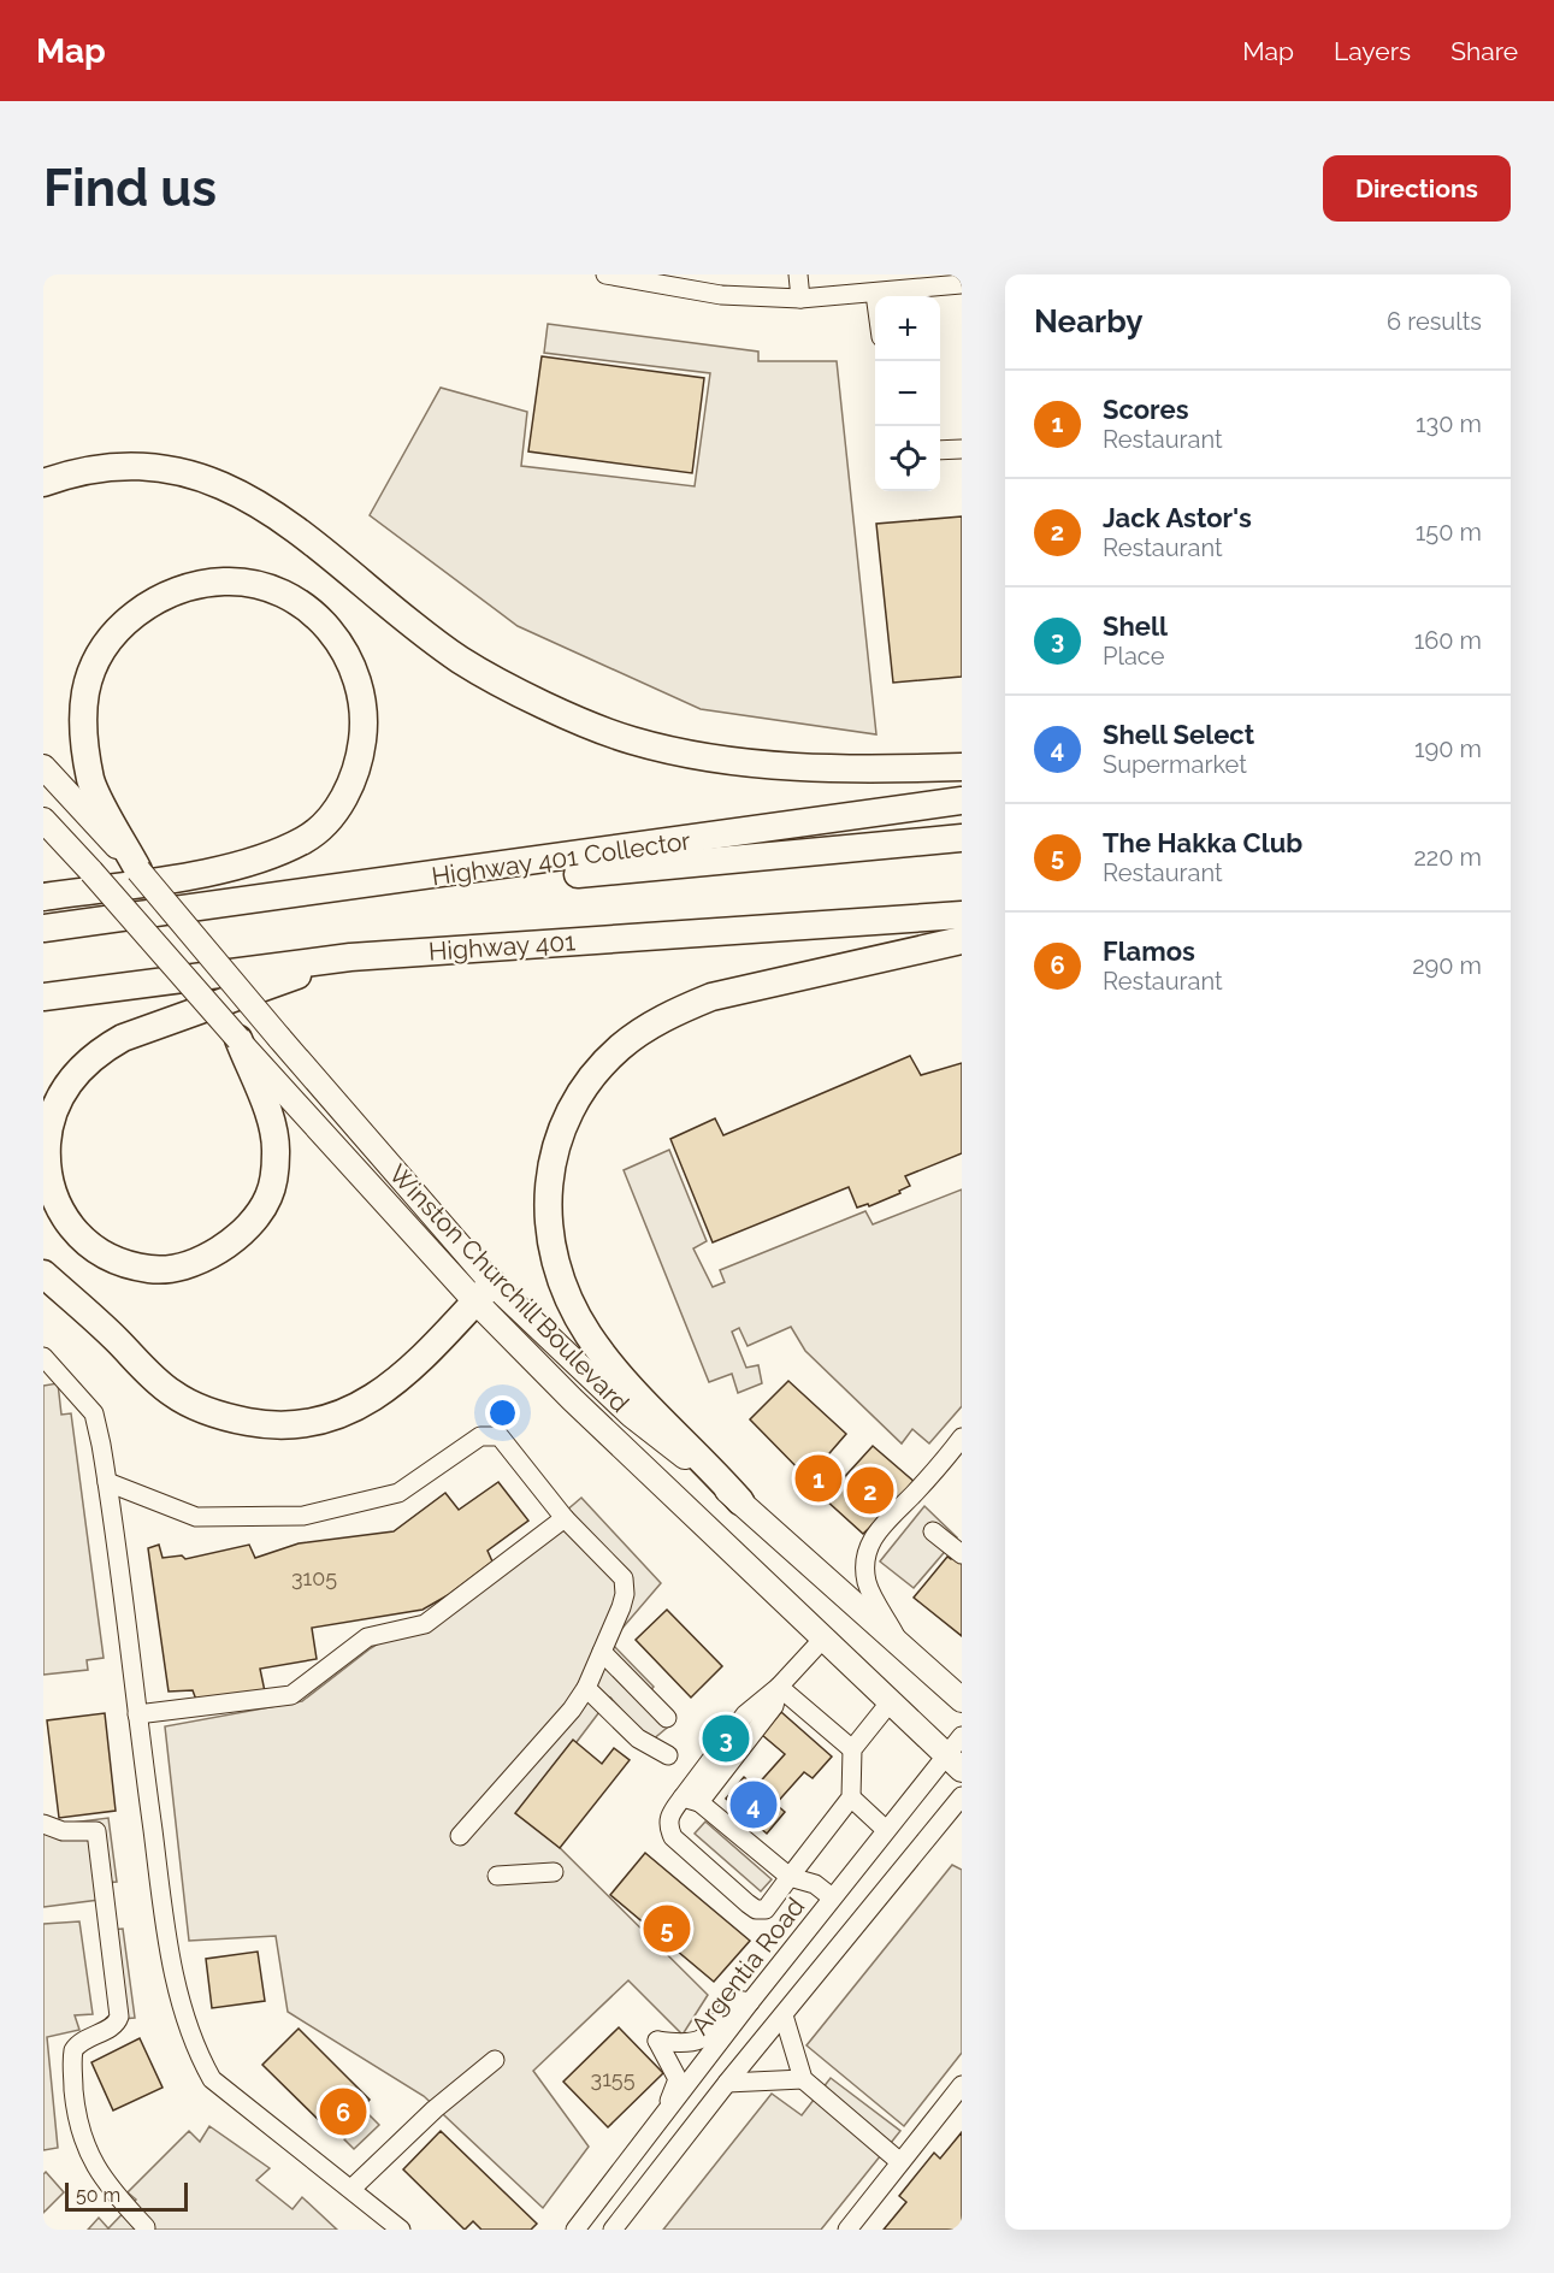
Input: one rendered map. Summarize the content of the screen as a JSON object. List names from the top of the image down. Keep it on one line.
{"streets":{"highway":["Highway 401 Collector","Highway 401"],"main road":["Winston Churchill Boulevard"],"street":["Argentia Road"]},"crossings":[["Winston Churchill Boulevard","Argentia Road"]],"house_numbers":["3105","3155"],"scale_bar":"50 m","page":{"header":"Map","nav":["Map","Layers","Share"],"buttons":"Directions","title":"Find us","heading":["Nearby","6 results"],"map_buttons":["+","−"],"list":[{"mark":"1","name":"Scores","note":"Restaurant","value":"130 m"},{"mark":"2","name":"Jack Astor's","note":"Restaurant","value":"150 m"},{"mark":"3","name":"Shell","note":"Place","value":"160 m"},{"mark":"4","name":"Shell Select","note":"Supermarket","value":"190 m"},{"mark":"5","name":"The Hakka Club","note":"Restaurant","value":"220 m"},{"mark":"6","name":"Flamos","note":"Restaurant","value":"290 m"}],"pins":["1","2","3","4","5","6"],"scale":"50 m"}}
